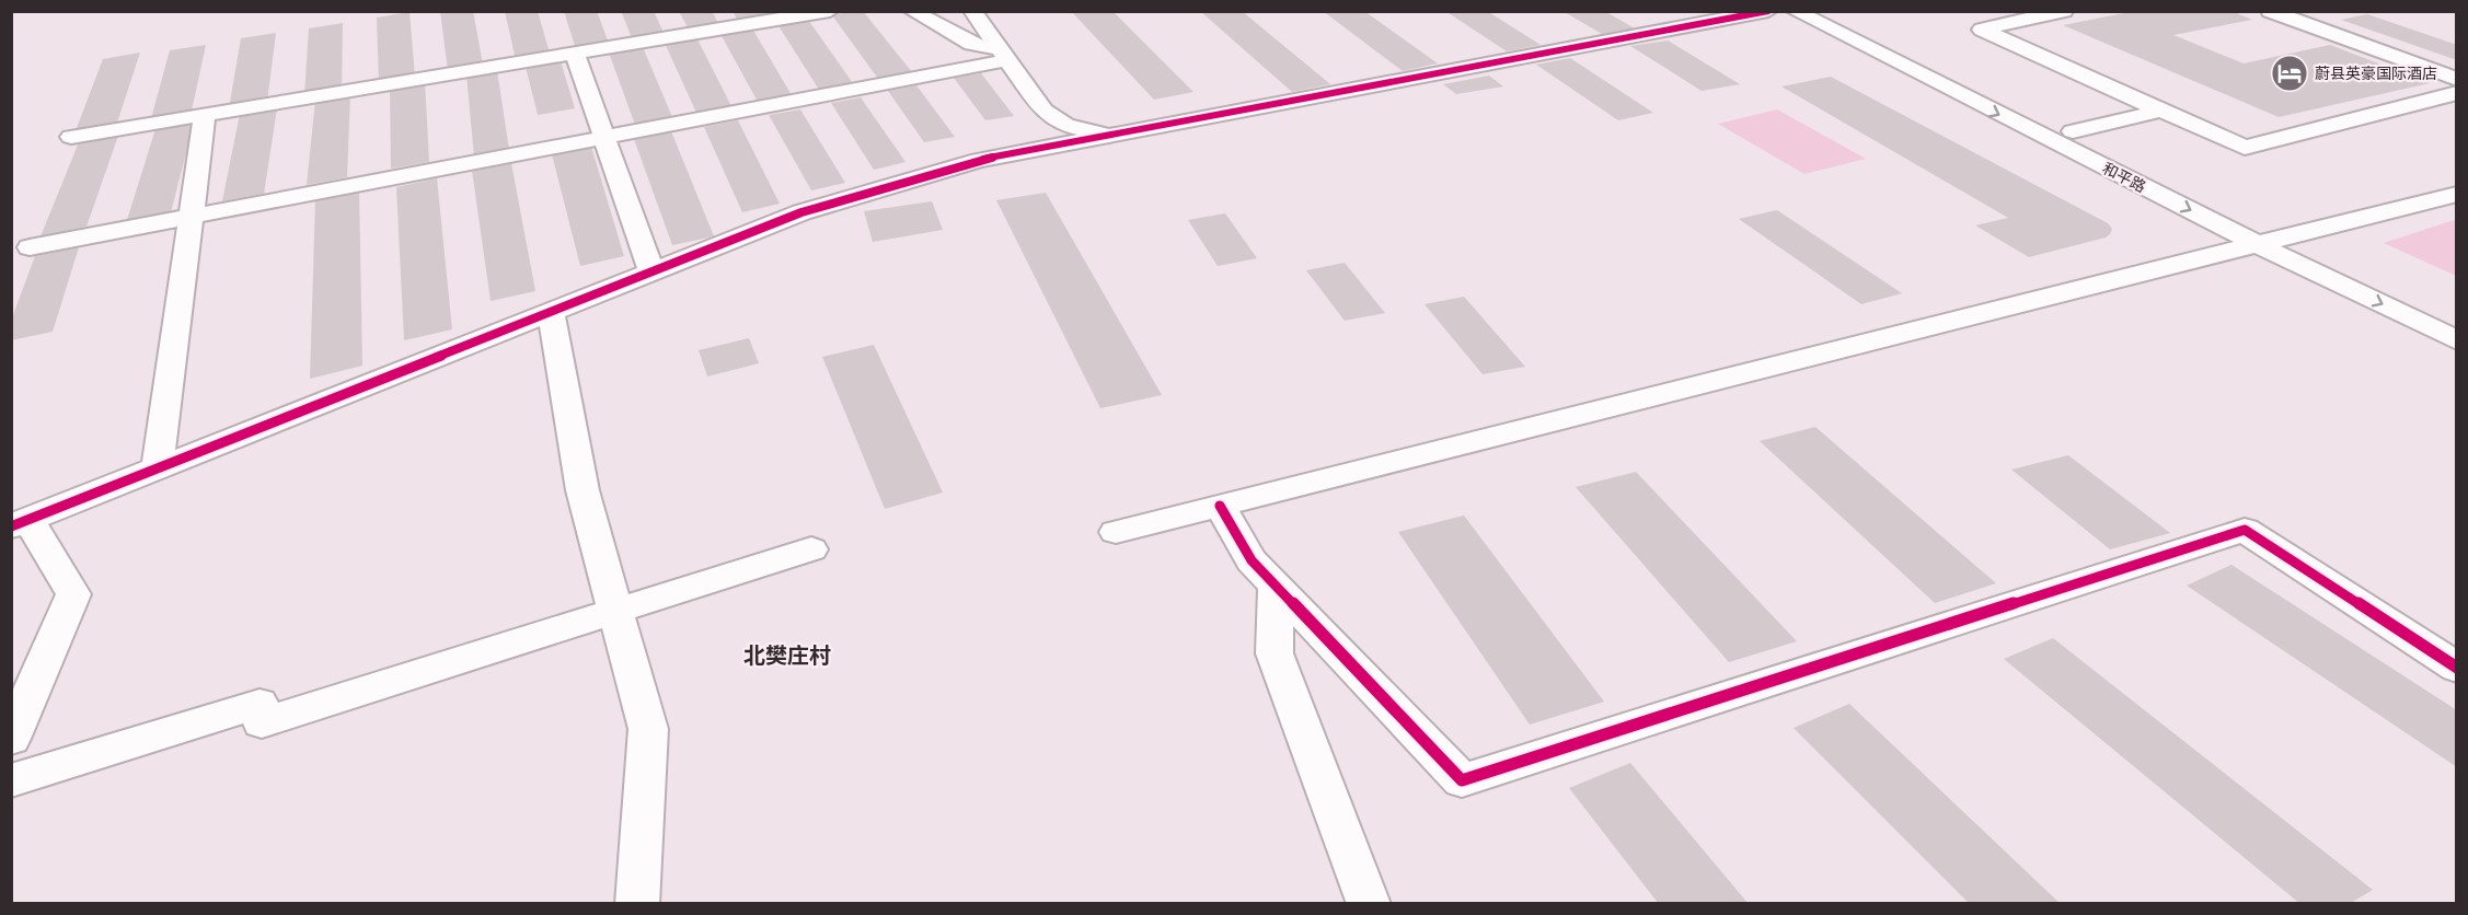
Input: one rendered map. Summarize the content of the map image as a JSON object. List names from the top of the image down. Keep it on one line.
{"streets":{"street":["和平路"]},"districts":["北樊庄村"],"places":{"hotel":["蔚县英豪国际酒店"]}}
